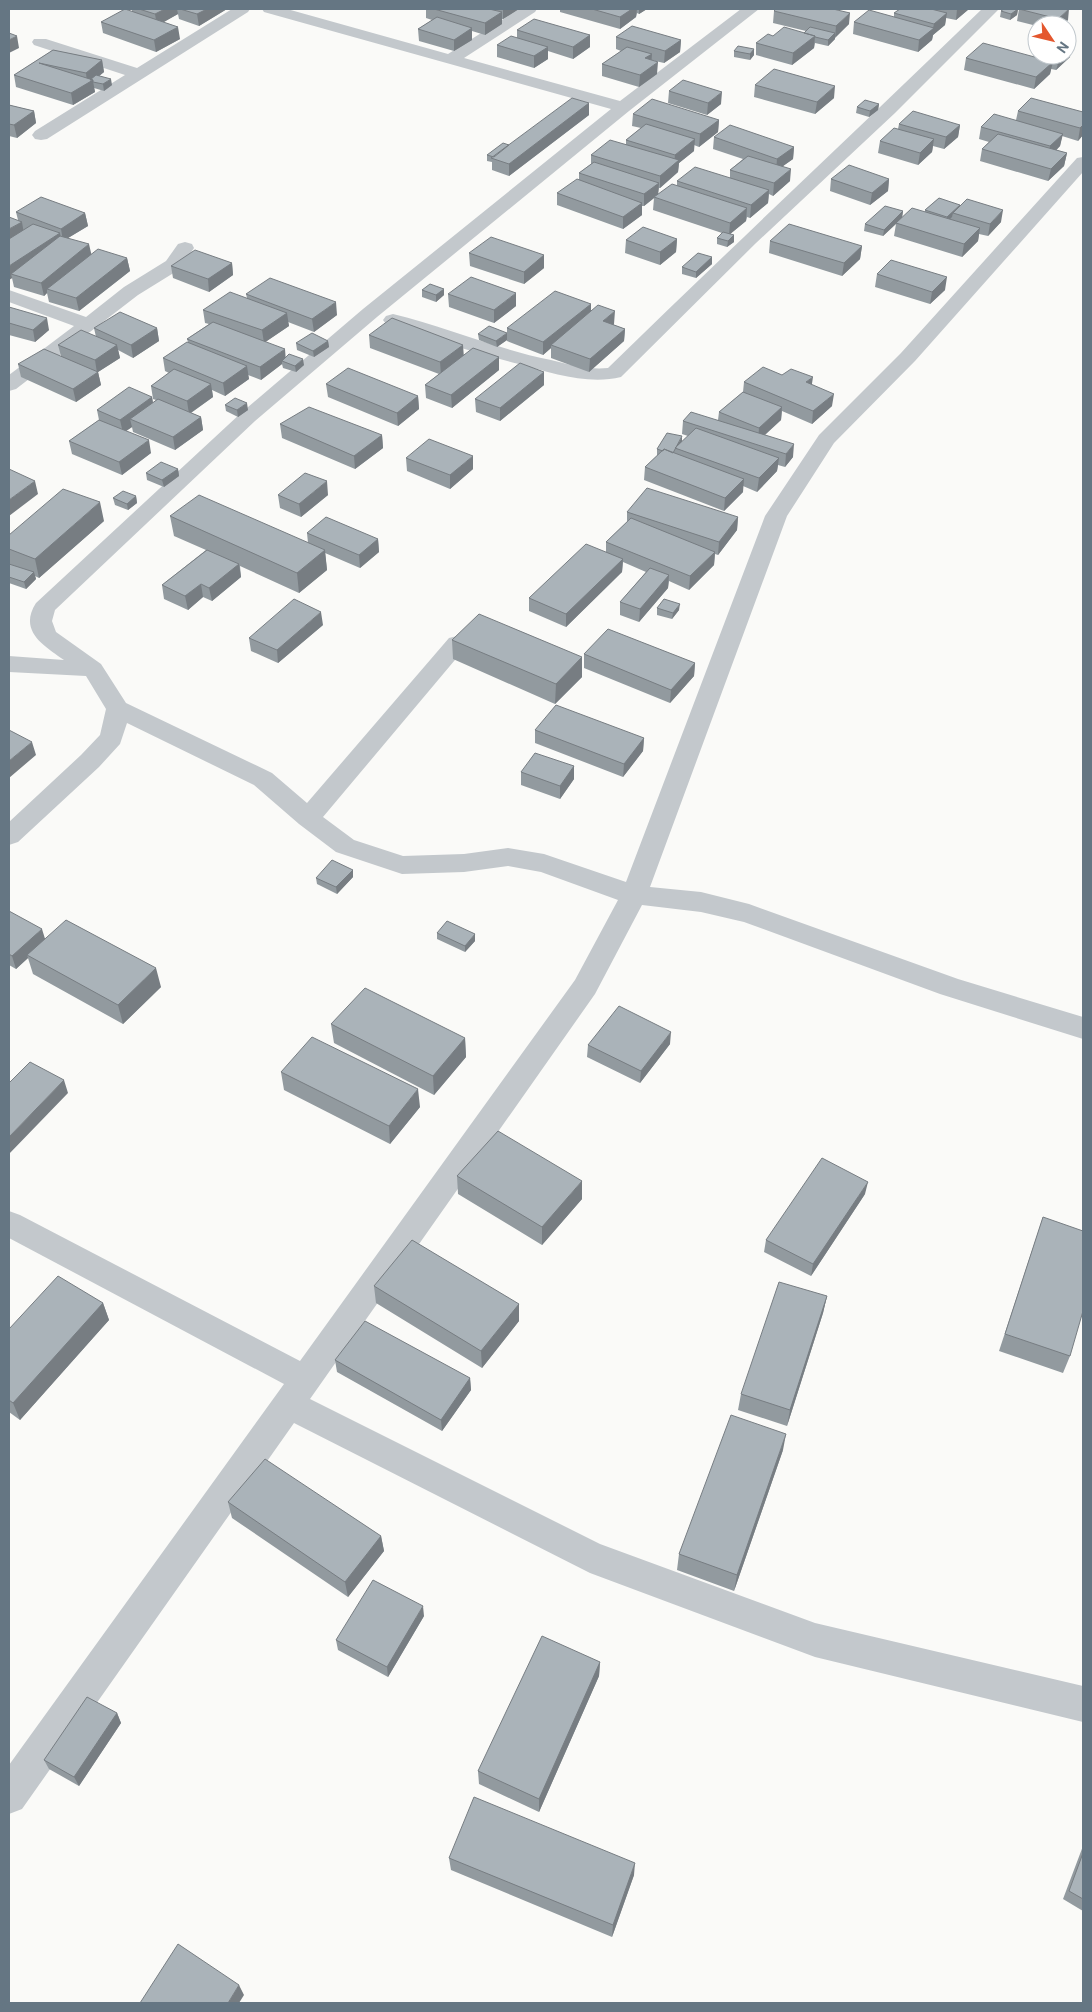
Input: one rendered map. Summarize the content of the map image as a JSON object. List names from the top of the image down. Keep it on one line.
{"north":"bottom right"}
